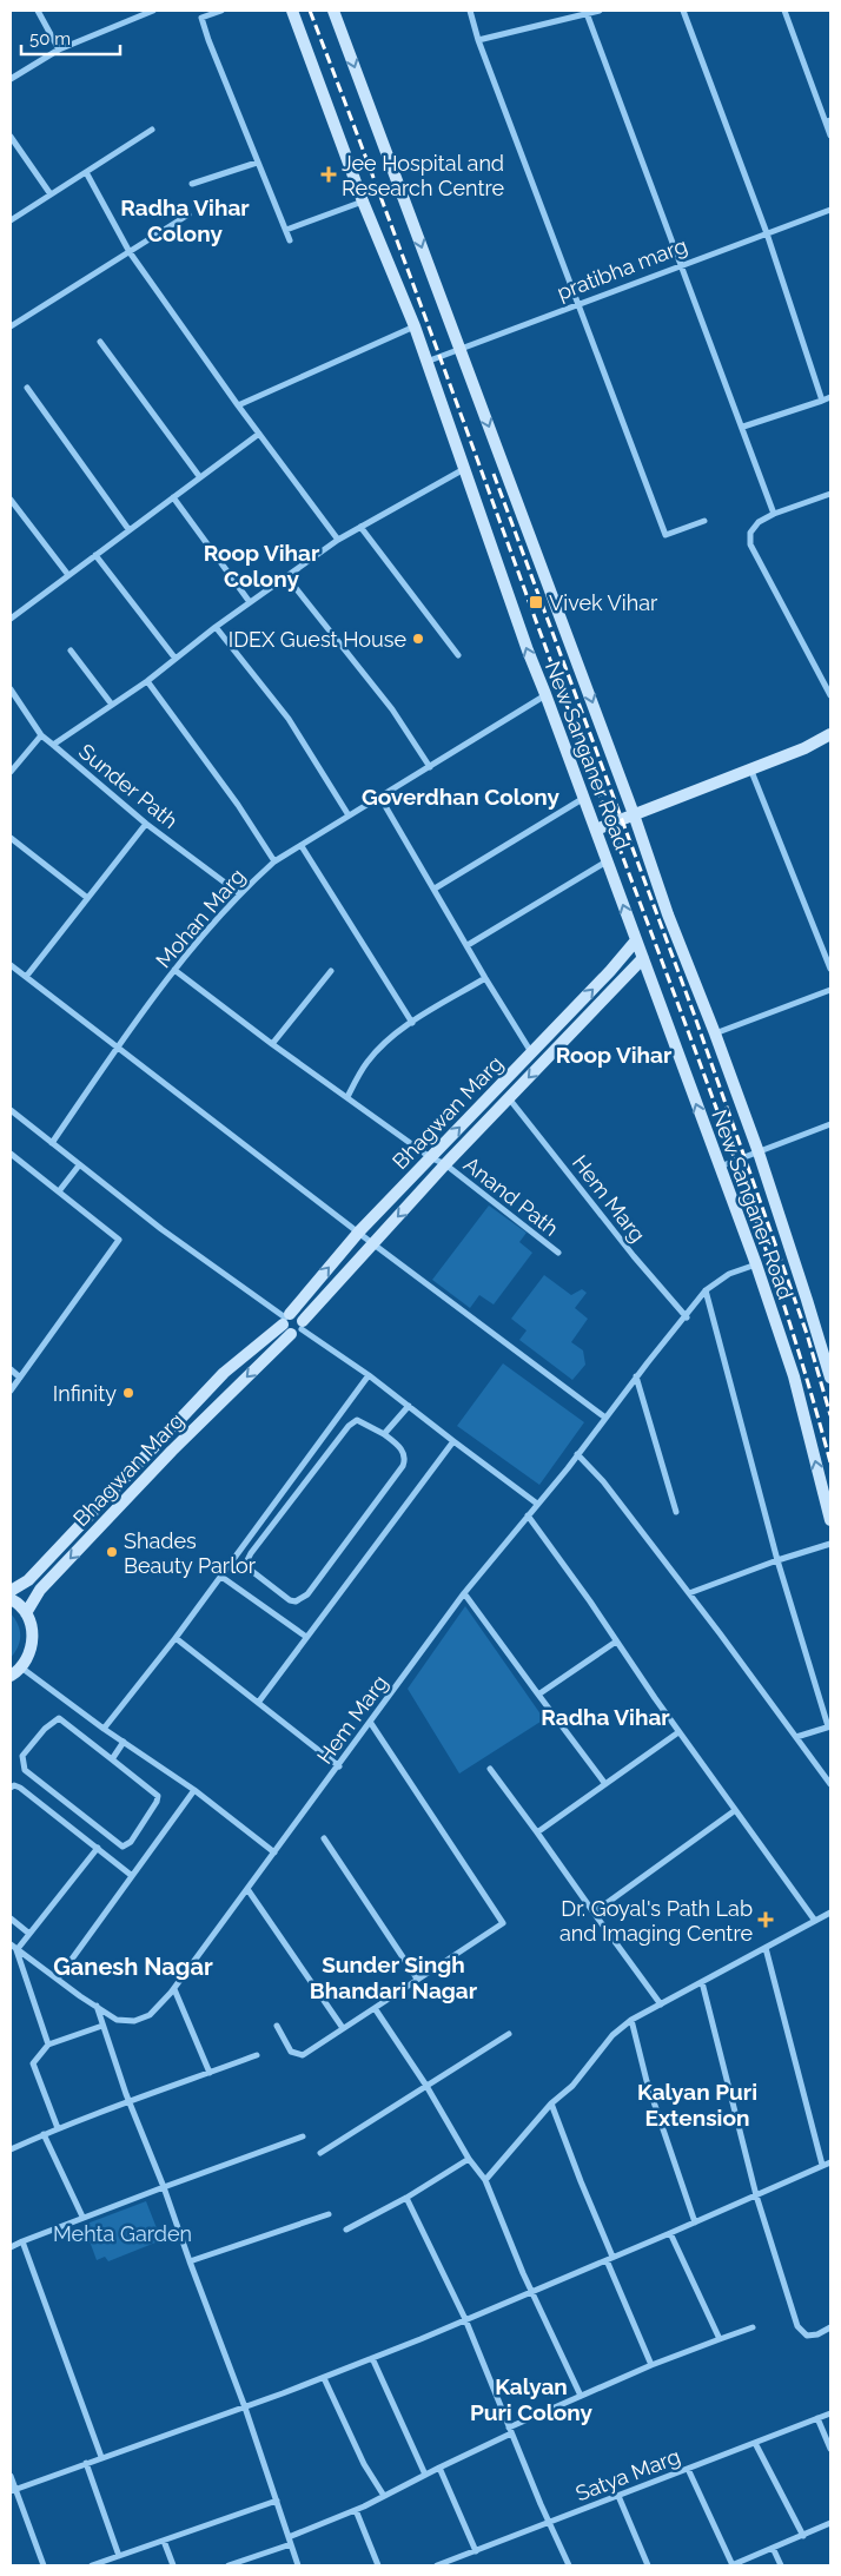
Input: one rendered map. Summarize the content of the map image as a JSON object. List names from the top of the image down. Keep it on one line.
{"streets":{"main road":["New Sanganer Road","Bhagwan Marg"],"street":["pratibha marg","Sunder Path","Mohan Marg","Anand Path","Hem Marg","Satya Marg"]},"crossings":[["pratibha marg","New Sanganer Road"],["New Sanganer Road","Mohan Marg"],["New Sanganer Road","Bhagwan Marg"],["New Sanganer Road","Hem Marg"],["Sunder Path","Mohan Marg"],["Mohan Marg","Anand Path"],["Bhagwan Marg","Anand Path"],["Bhagwan Marg","Hem Marg"]],"districts":["Radha Vihar Colony","Roop Vihar Colony","Goverdhan Colony","Roop Vihar","Radha Vihar","Sunder Singh Bhandari Nagar","Ganesh Nagar","Kalyan Puri Extension","Kalyan Puri Colony"],"parks":["Mehta Garden"],"places":{"health":["Jee Hospital and Research Centre","Dr. Goyal's Path Lab and Imaging Centre"],"transit":["Vivek Vihar"],"other":["IDEX Guest House","Infinity","Shades Beauty Parlor"]},"scale_bar":"50 m"}
